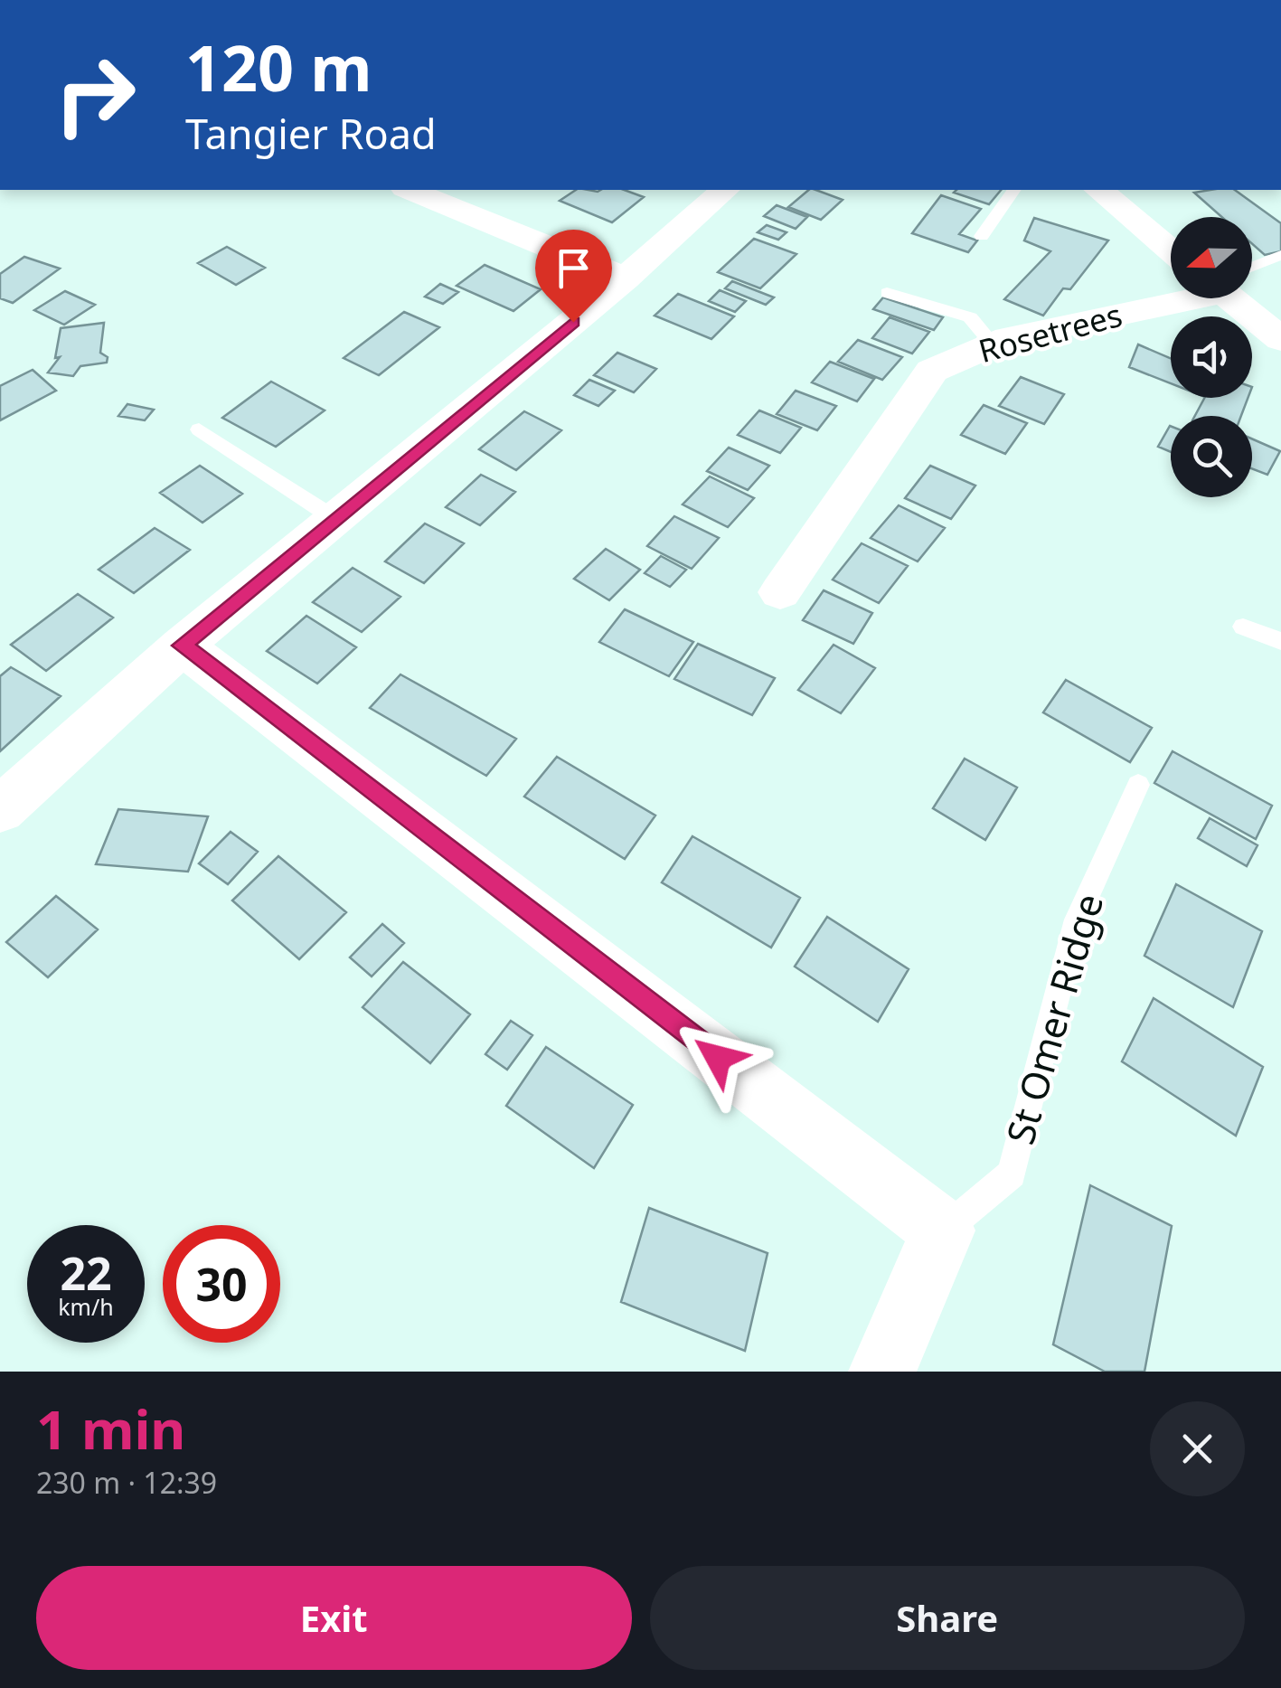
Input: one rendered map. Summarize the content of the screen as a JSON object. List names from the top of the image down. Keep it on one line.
{"streets":{"street":["Rosetrees"],"lane":["St Omer Ridge"]},"north":"left","page":{"turn":["120 m","Tangier Road"],"speed":"22 km/h","limit":"30","heading":["1 min","230 m · 12:39"],"buttons":["Exit","Share"]}}
